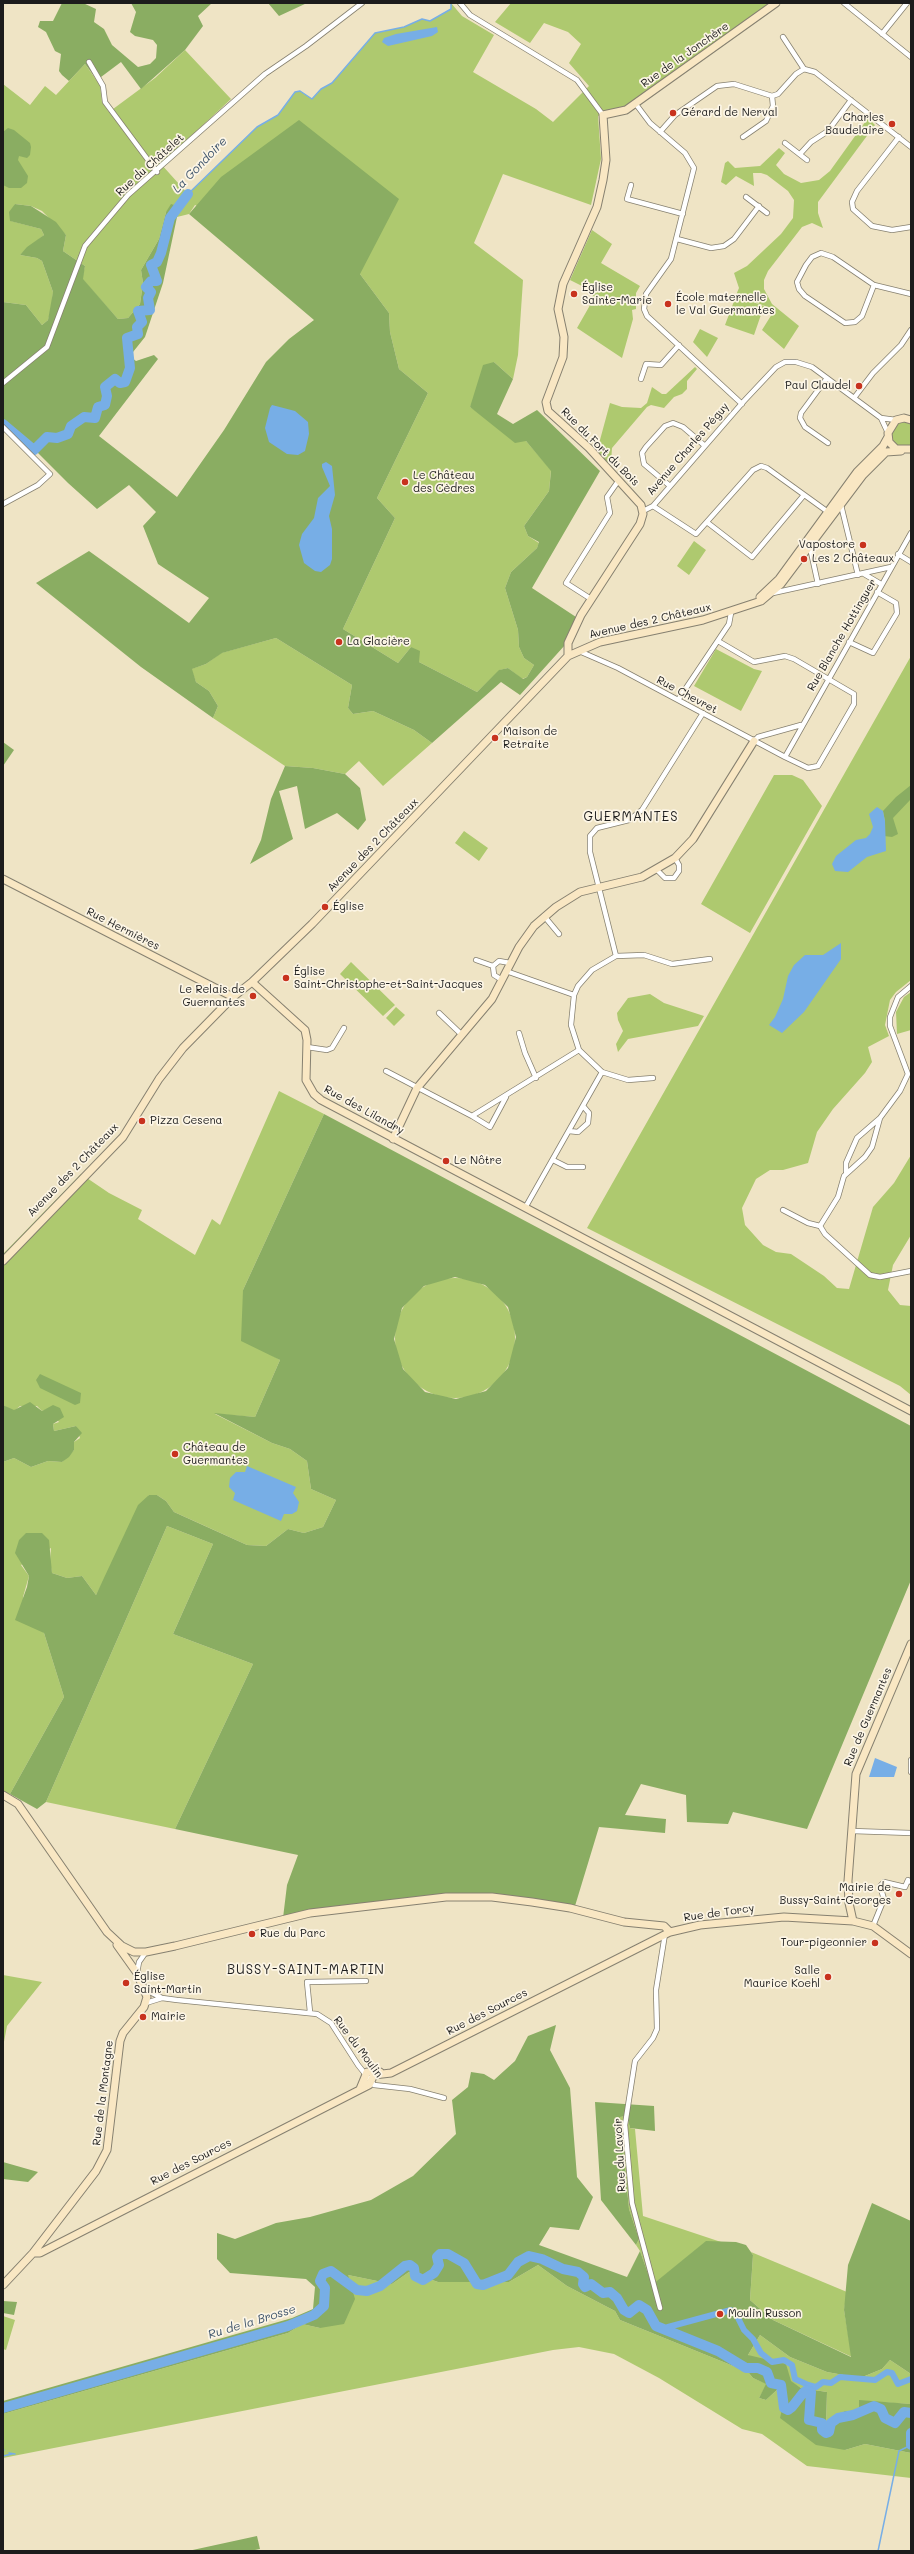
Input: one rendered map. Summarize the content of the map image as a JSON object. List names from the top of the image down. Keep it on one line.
{"streets":{"street":["Rue de la Jonchère","Rue du Châtelet","Rue du Fort du Bois","Avenue Charles Péguy","Avenue des 2 Châteaux","Rue Blanche Hottinguer","Rue Chevret","Rue Hermières","Rue des Lilandry","Rue de Guermantes","Rue de Torcy","Rue des Sources","Rue du Moulin","Rue de la Montagne","Rue du Lavoir"]},"crossings":[["Rue de la Jonchère","Rue du Fort du Bois"],["Rue du Fort du Bois","Avenue Charles Péguy"],["Avenue Charles Péguy","Avenue des 2 Châteaux"],["Avenue des 2 Châteaux","Rue Chevret"],["Avenue des 2 Châteaux","Rue Hermières"],["Avenue des 2 Châteaux","Rue des Lilandry"],["Rue Blanche Hottinguer","Rue Chevret"],["Rue de Guermantes","Rue de Torcy"],["Rue de Torcy","Rue des Sources"],["Rue de Torcy","Rue du Lavoir"],["Rue des Sources","Rue du Moulin"],["Rue des Sources","Rue de la Montagne"],["Rue du Moulin","Rue de la Montagne"]],"districts":["GUERMANTES","BUSSY-SAINT-MARTIN"],"water":["La Gondoire","Ru de la Brosse"],"places":["Gérard de Nerval","Charles Baudelaire","Église Sainte-Marie","École maternelle le Val Guermantes","Paul Claudel","Le Château des Cèdres","Vapostore","Les 2 Châteaux","La Glacière","Maison de Retraite","Église","Église Saint-Christophe-et-Saint-Jacques","Le Relais de Guernantes","Pizza Cesena","Le Nôtre","Château de Guermantes","Mairie de Bussy-Saint-Georges","Rue du Parc","Tour-pigeonnier","Salle Maurice Koehl","Église Saint-Martin","Mairie","Moulin Russon"]}
